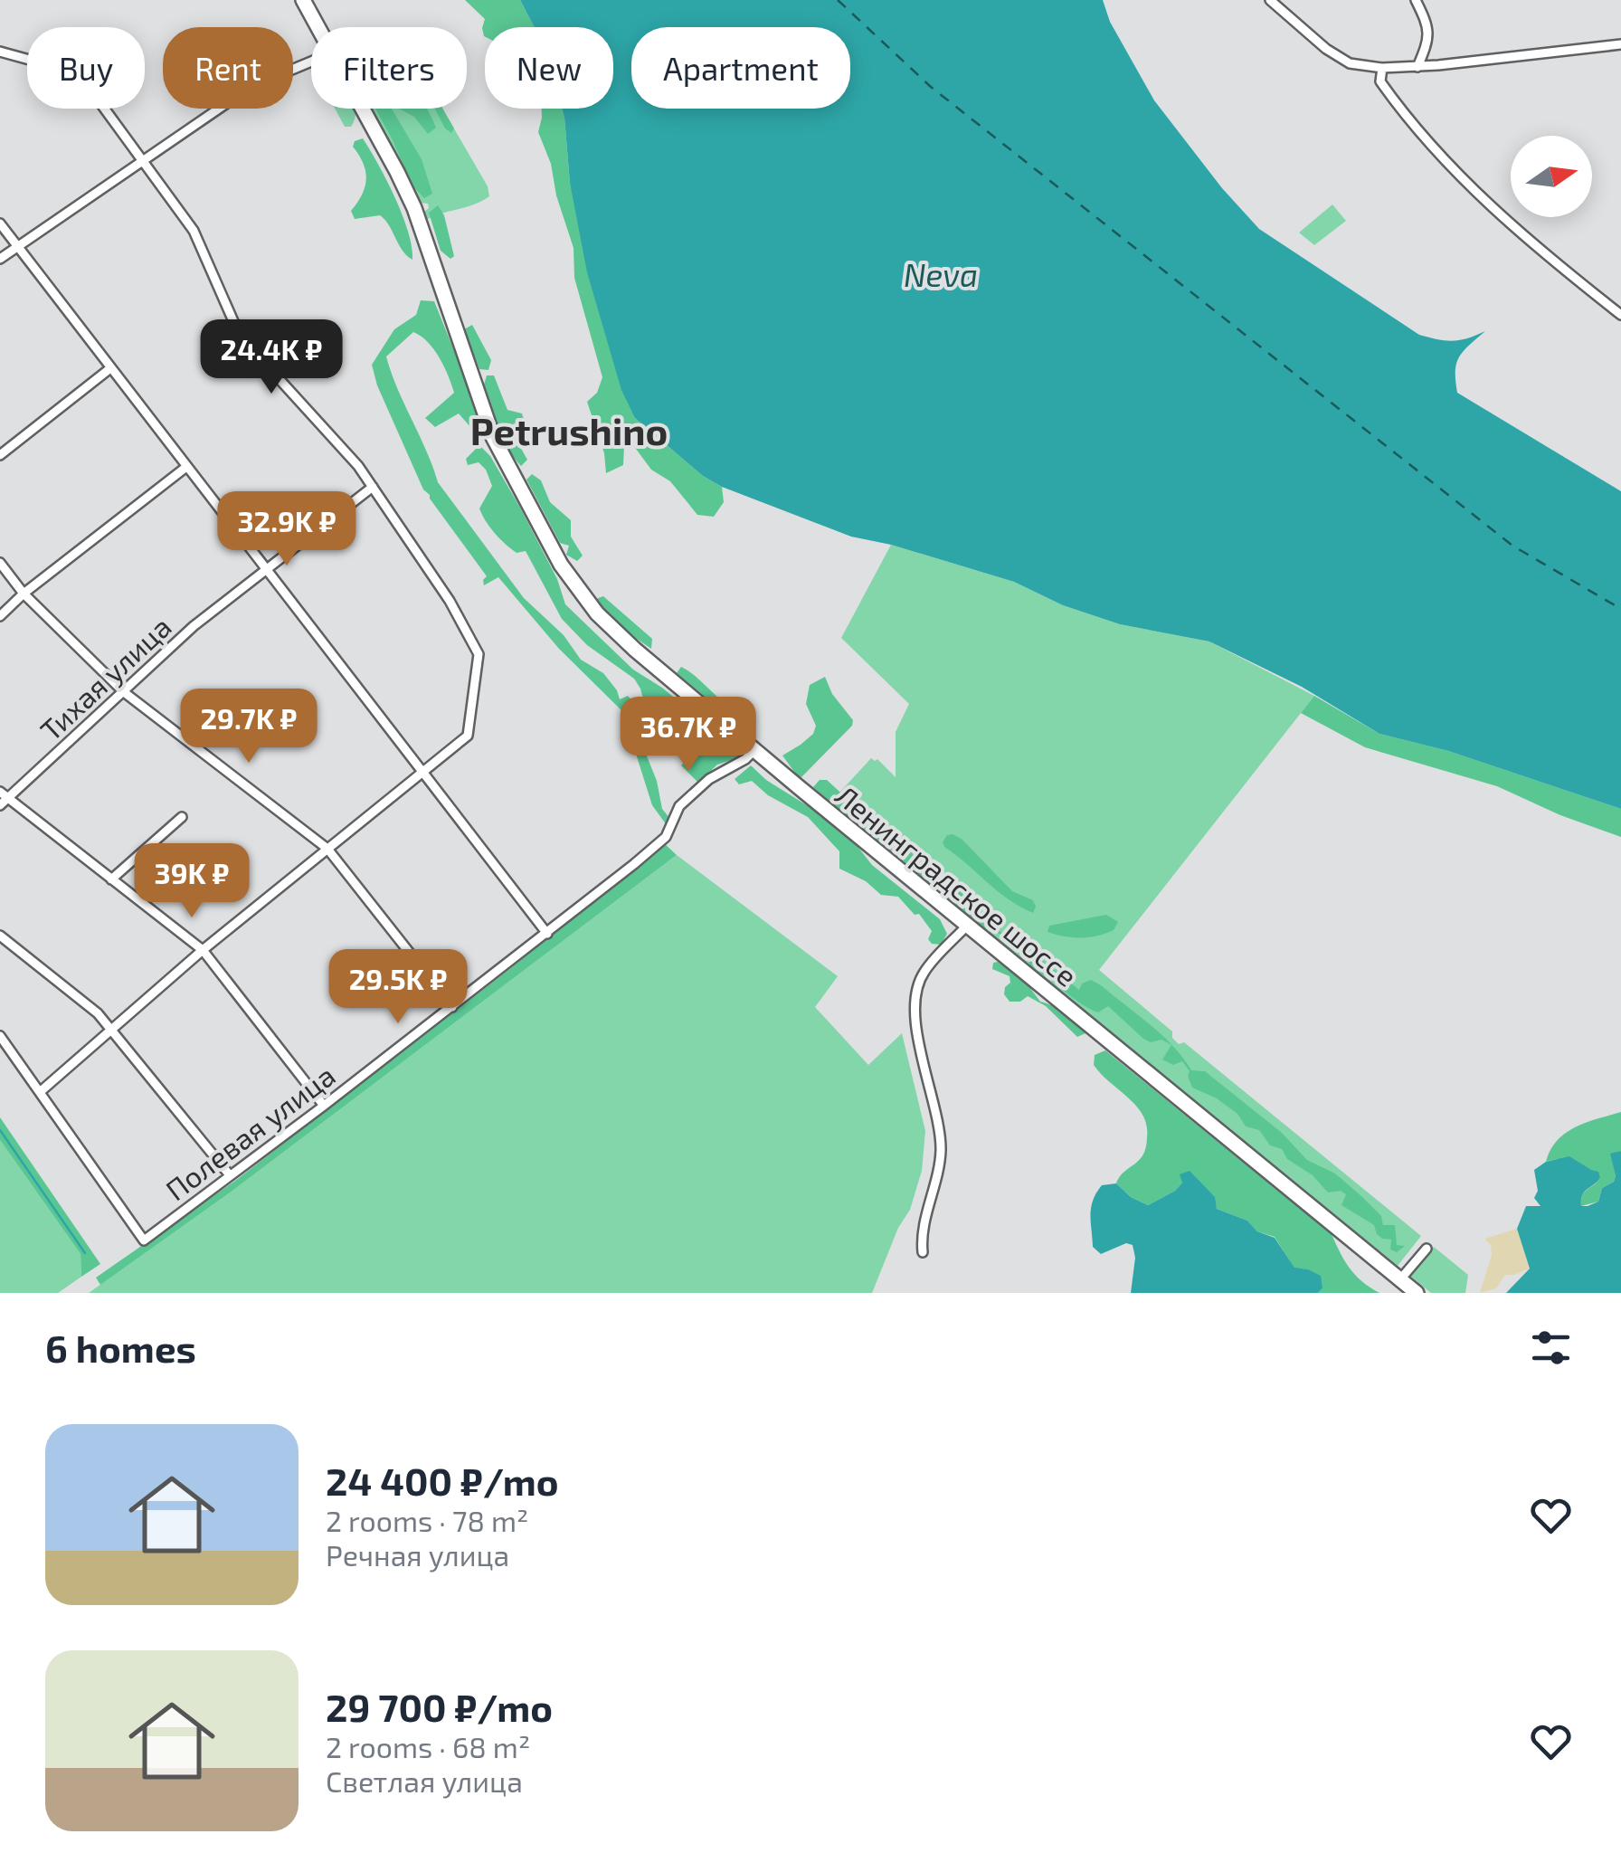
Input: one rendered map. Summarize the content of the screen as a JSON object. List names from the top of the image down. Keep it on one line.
{"streets":{"main road":["Ленинградское шоссе"],"street":["Тихая улица","Полевая улица"]},"crossings":[["Ленинградское шоссе","Полевая улица"]],"districts":["Petrushino"],"water":["Neva"],"north":"right","page":{"chip":["Buy","Rent","Filters","New","Apartment"],"price":["24.4K ₽","32.9K ₽","29.7K ₽","36.7K ₽","39K ₽","29.5K ₽"],"heading":"6 homes","list":[{"name":"24 400 ₽/mo","note":"2 rooms · 78 m² · Речная улица"},{"name":"29 700 ₽/mo","note":"2 rooms · 68 m² · Светлая улица"}]}}
